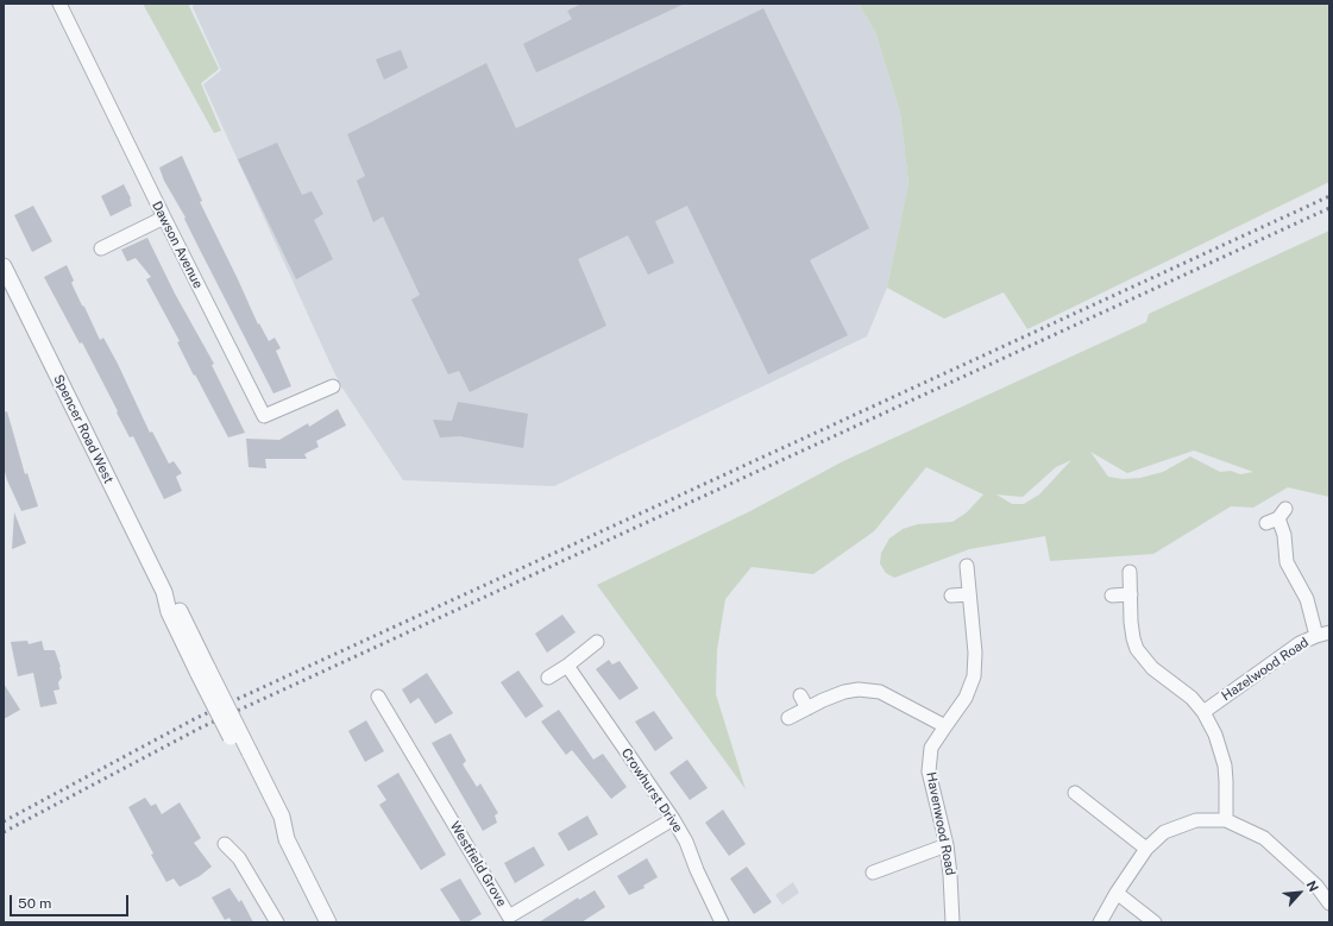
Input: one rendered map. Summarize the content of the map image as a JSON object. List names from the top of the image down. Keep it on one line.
{"streets":{"street":["Dawson Avenue","Spencer Road West","Hazelwood Road","Crowhurst Drive","Havenwood Road","Westfield Grove"]},"crossings":[["Crowhurst Drive","Westfield Grove"]],"scale_bar":"50 m","north":"top right"}
